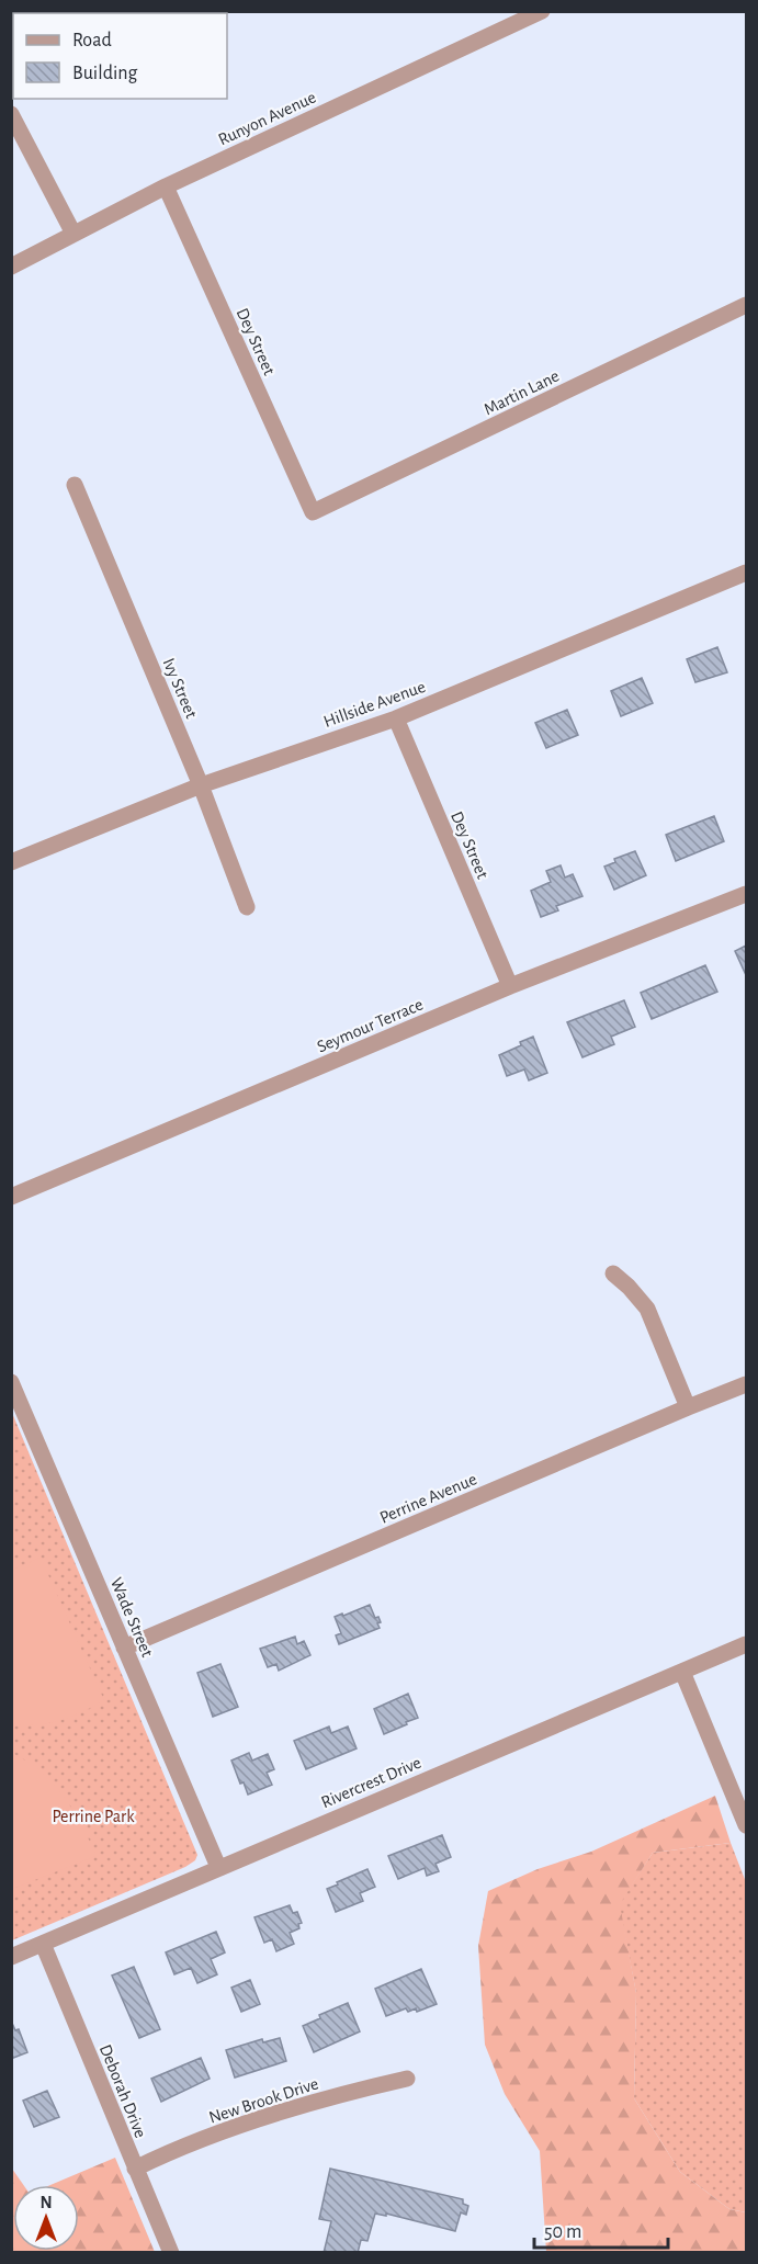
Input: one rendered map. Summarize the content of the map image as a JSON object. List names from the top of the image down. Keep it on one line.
{"streets":{"street":["Runyon Avenue","Dey Street","Martin Lane","Ivy Street","Hillside Avenue","Seymour Terrace","Perrine Avenue","Wade Street","Rivercrest Drive","Deborah Drive","New Brook Drive"]},"crossings":[["Runyon Avenue","Dey Street"],["Dey Street","Martin Lane"],["Dey Street","Hillside Avenue"],["Dey Street","Seymour Terrace"],["Ivy Street","Hillside Avenue"],["Perrine Avenue","Wade Street"],["Wade Street","Rivercrest Drive"],["Rivercrest Drive","Deborah Drive"],["Deborah Drive","New Brook Drive"]],"parks":["Perrine Park"],"legend":["Road","Building"],"scale_bar":"50 m","north":"top"}
